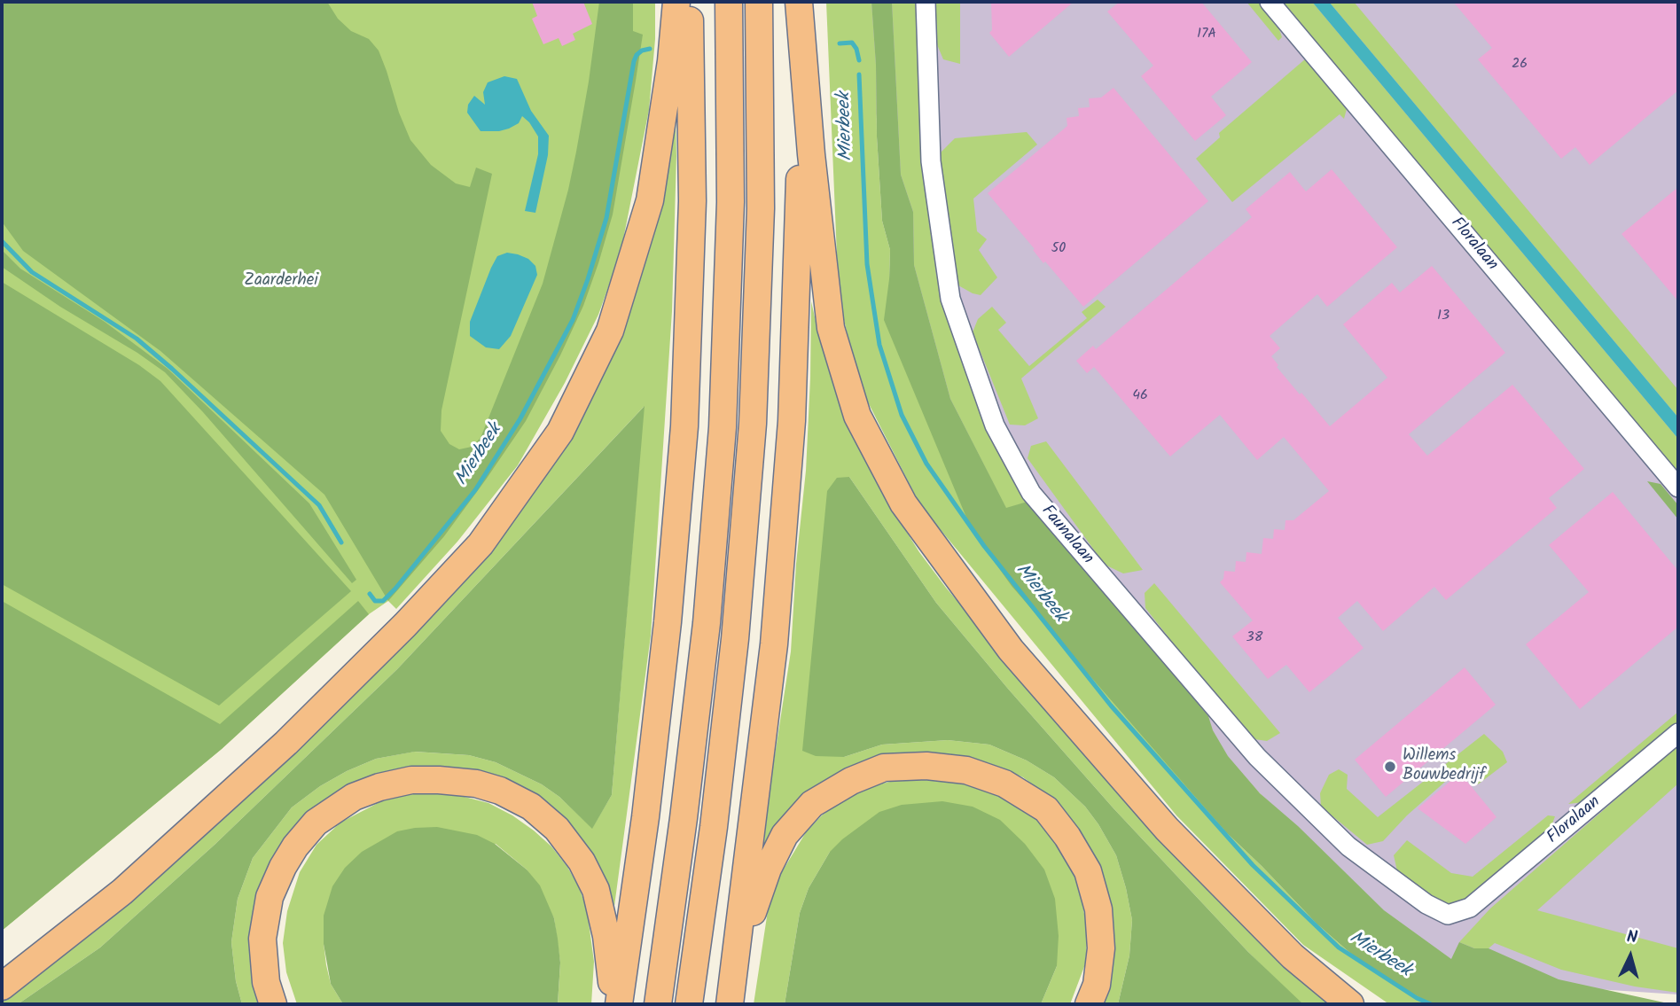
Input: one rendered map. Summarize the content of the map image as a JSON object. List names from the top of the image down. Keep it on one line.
{"streets":{"street":["Floralaan","Faunalaan"]},"crossings":[["Floralaan","Faunalaan"]],"water":["Mierbeek"],"parks":["Zaarderhei"],"places":["Willems Bouwbedrijf"],"house_numbers":["17A","26","50","13","46","38"],"north":"top"}
